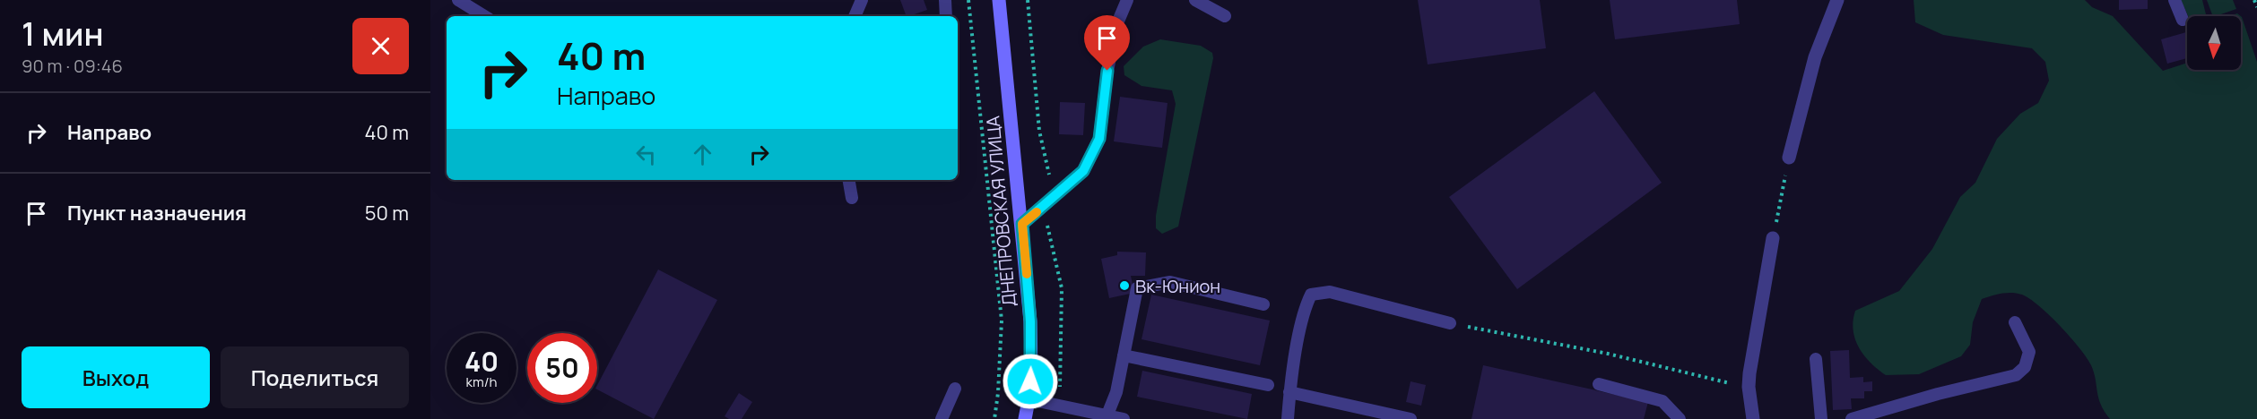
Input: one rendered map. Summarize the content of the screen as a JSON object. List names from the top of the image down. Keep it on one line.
{"streets":{"main road":["ДНЕПРОВСКАЯ УЛИЦА"]},"places":["Вк-Юнион"],"north":"bottom","page":{"heading":["1 мин","90 m · 09:46"],"turn":["40 m","Направо"],"list":[{"name":"Направо","value":"40 m"},{"name":"Пункт назначения","value":"50 m"}],"speed":"40 km/h","limit":"50","buttons":["Выход","Поделиться"]}}
